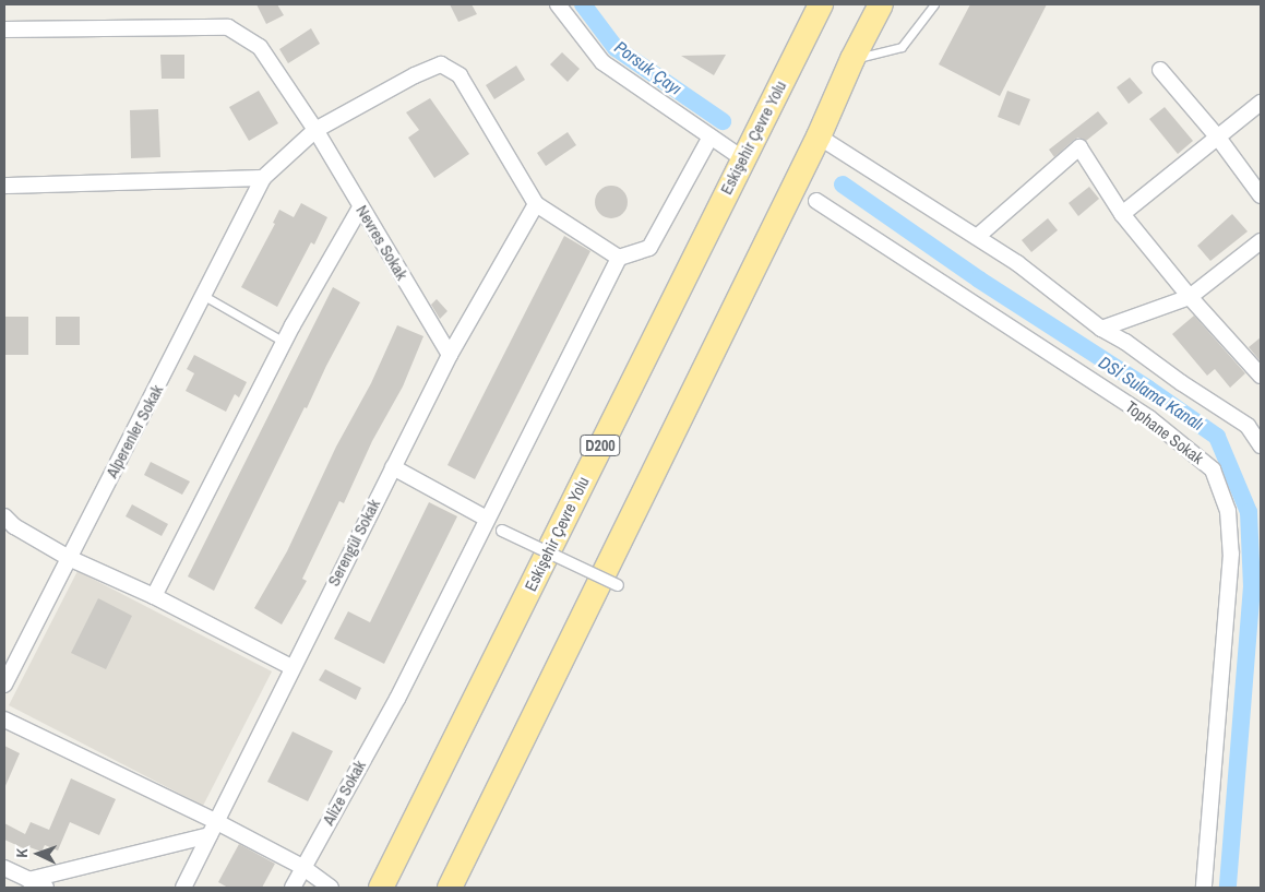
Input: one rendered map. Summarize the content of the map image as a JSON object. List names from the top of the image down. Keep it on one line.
{"streets":{"highway":["Eskişehir Çevre Yolu","D200"],"street":["Nevres Sokak","Alperenler Sokak","Tophane Sokak","Serengül Sokak","Alize Sokak"]},"crossings":[["Nevres Sokak","Serengül Sokak"]],"water":["Porsuk Çayı","DSİ Sulama Kanalı"],"north":"left"}
